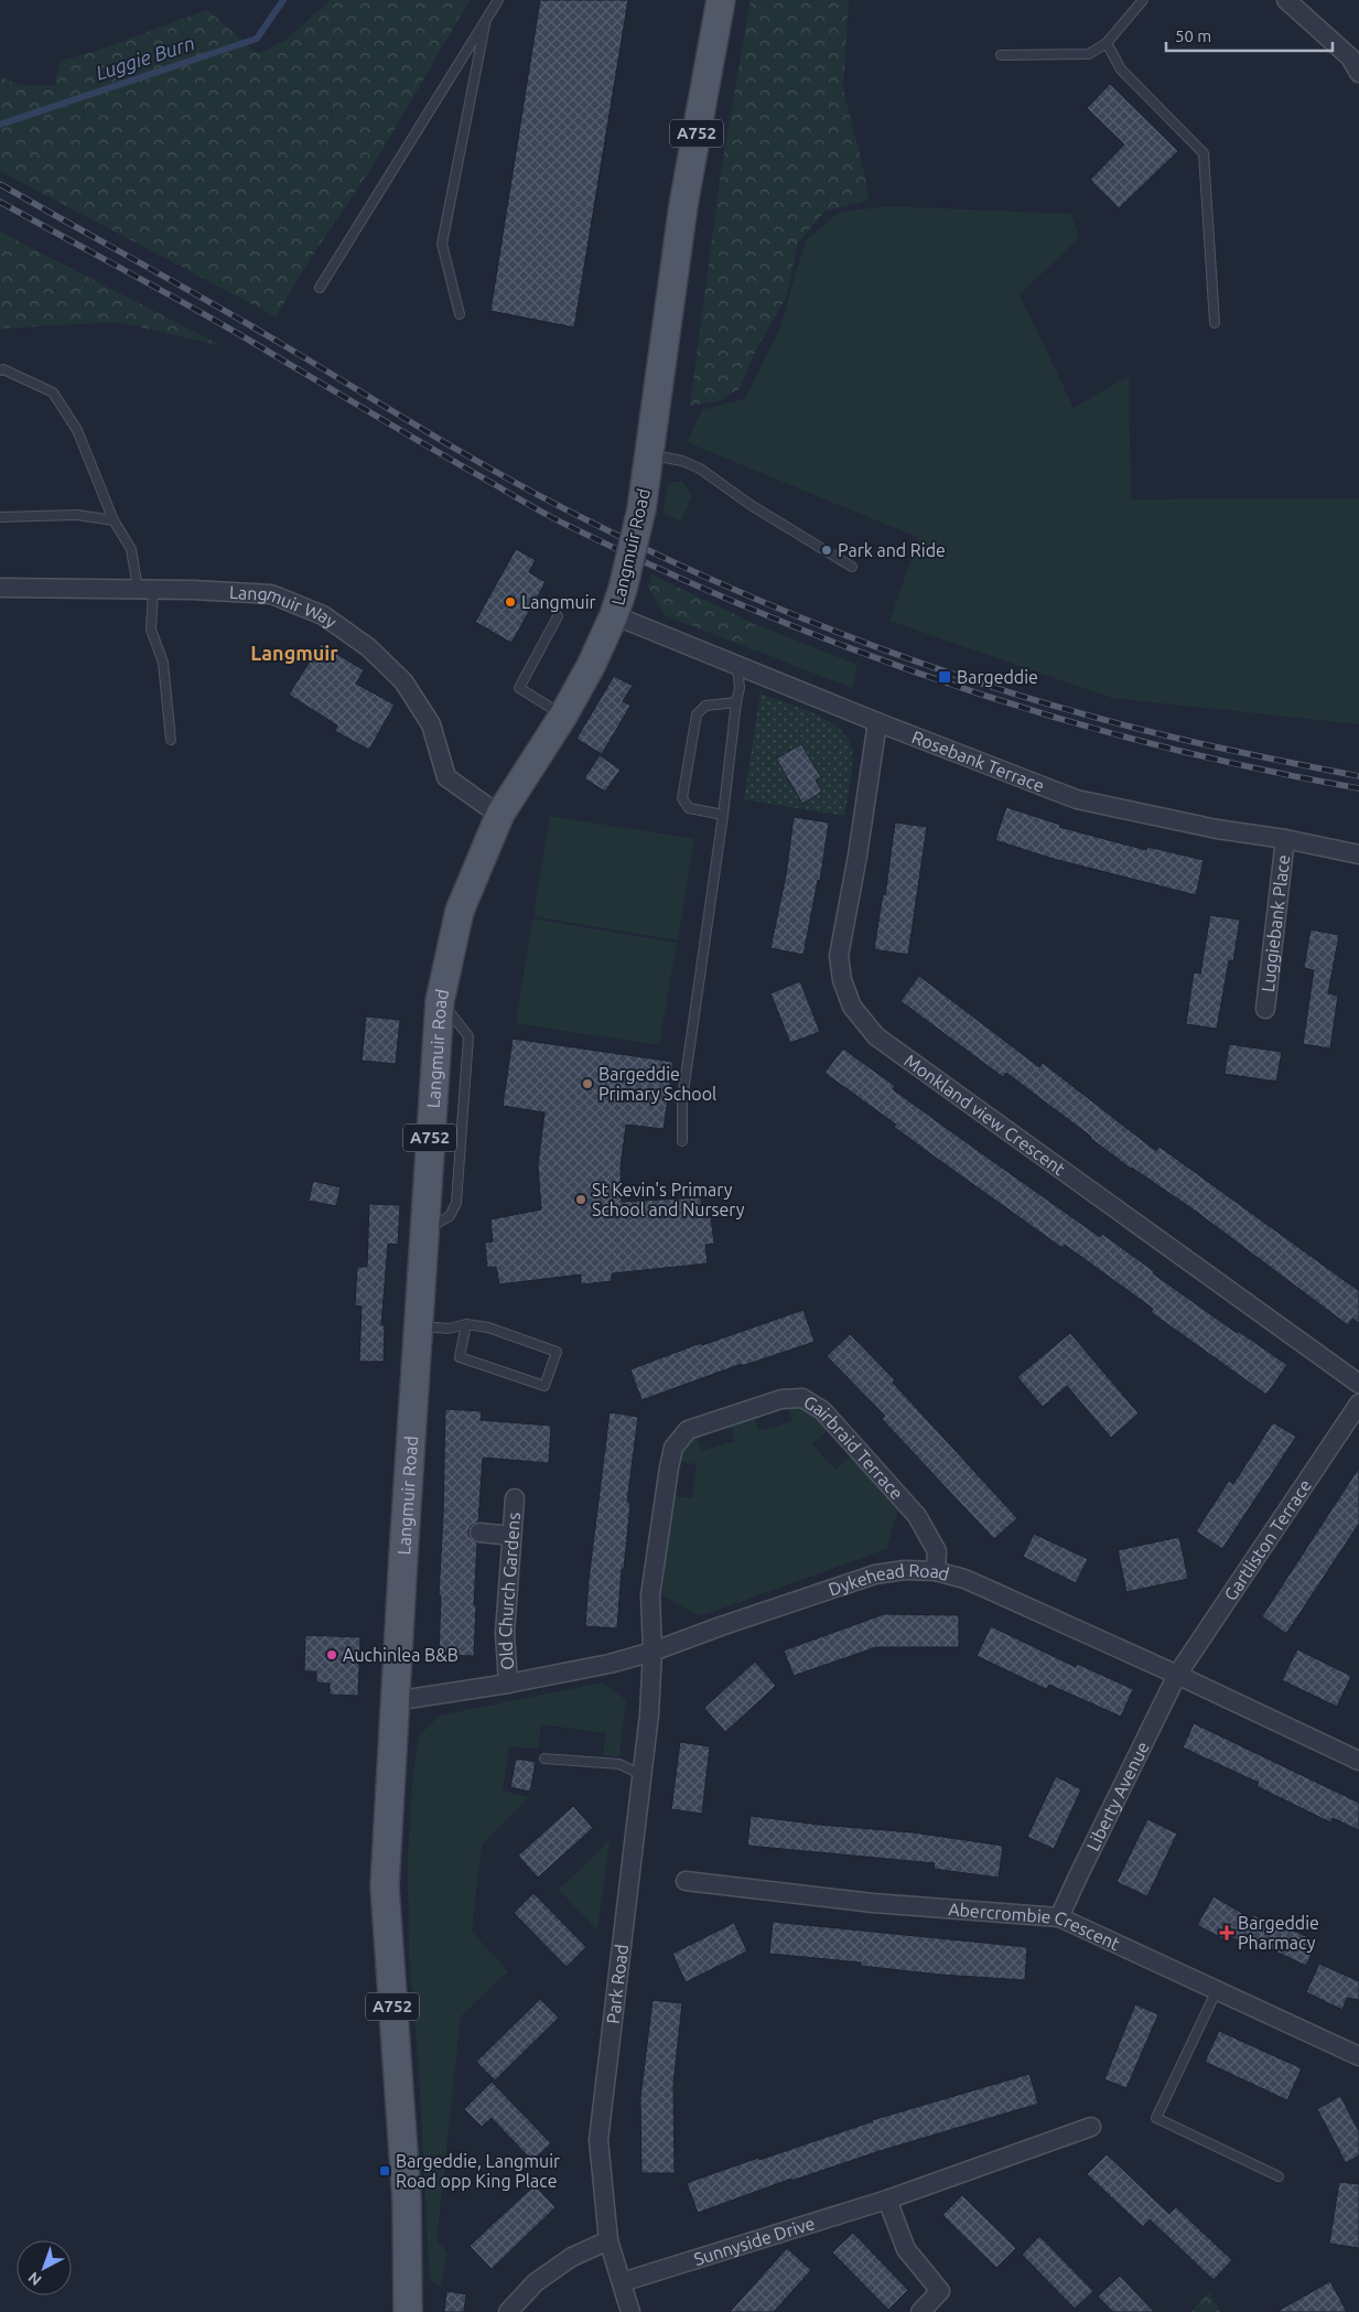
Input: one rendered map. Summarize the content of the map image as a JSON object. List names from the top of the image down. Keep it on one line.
{"streets":{"main road":["A752","Langmuir Road"],"street":["Langmuir Way","Rosebank Terrace","Luggiebank Place","Monkland view Crescent","Gairbraid Terrace","Gartliston Terrace","Dykehead Road","Old Church Gardens","Liberty Avenue","Abercrombie Crescent","Park Road","Sunnyside Drive"]},"crossings":[["Langmuir Road","Langmuir Way"],["Langmuir Road","Rosebank Terrace"],["Langmuir Road","Dykehead Road"],["Rosebank Terrace","Luggiebank Place"],["Rosebank Terrace","Monkland view Crescent"],["Gairbraid Terrace","Dykehead Road"],["Gairbraid Terrace","Park Road"],["Gartliston Terrace","Dykehead Road"],["Gartliston Terrace","Liberty Avenue"],["Dykehead Road","Old Church Gardens"],["Dykehead Road","Liberty Avenue"],["Dykehead Road","Park Road"],["Liberty Avenue","Abercrombie Crescent"],["Park Road","Sunnyside Drive"]],"districts":["Langmuir"],"water":["Luggie Burn"],"places":{"other":["Park and Ride","Langmuir","Bargeddie Primary School","St Kevin's Primary School and Nursery","Auchinlea B&B"],"transit":["Bargeddie","Bargeddie, Langmuir Road opp King Place"],"health":["Bargeddie Pharmacy"]},"scale_bar":"50 m","north":"bottom left"}
